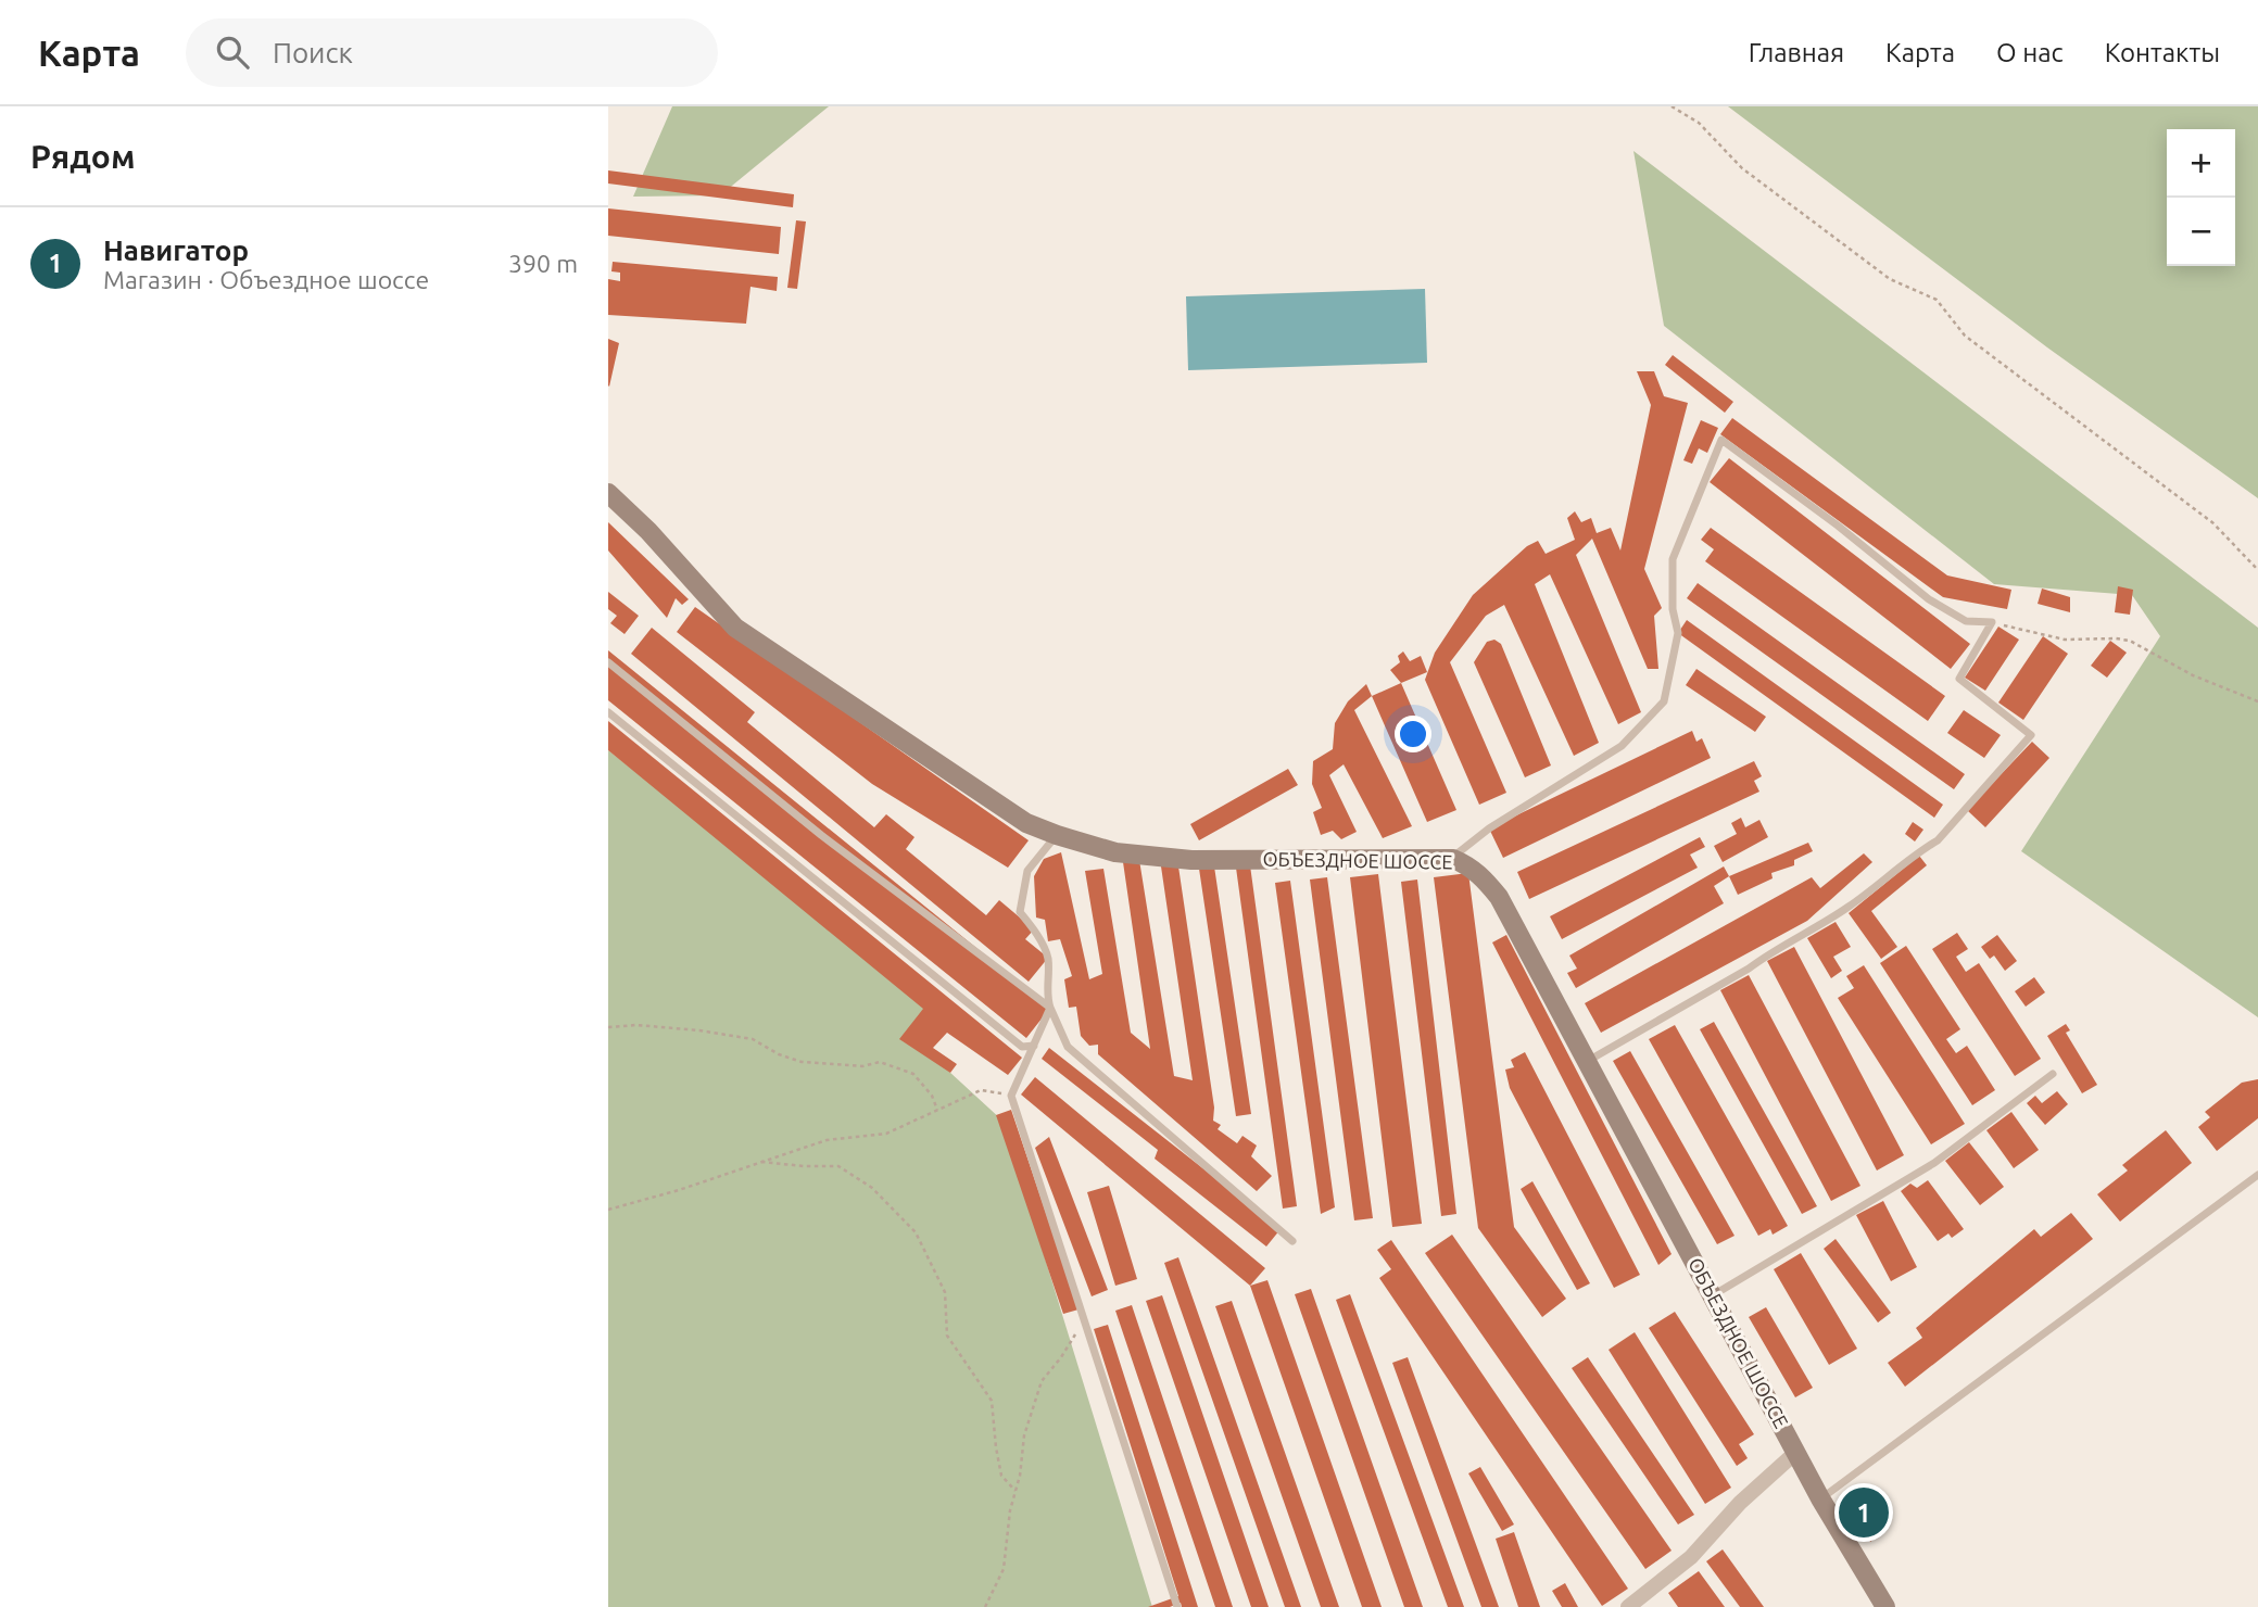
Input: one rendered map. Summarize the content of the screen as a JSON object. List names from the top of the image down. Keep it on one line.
{"streets":{"street":["ОБЪЕЗДНОЕ ШОССЕ"]},"page":{"header":"Карта","search":"Поиск","nav":["Главная","Карта","О нас","Контакты"],"heading":"Рядом","map_buttons":["+","−"],"list":[{"mark":"1","name":"Навигатор","note":"Магазин · Объездное шоссе","value":"390 m"}],"pins":"1"}}
